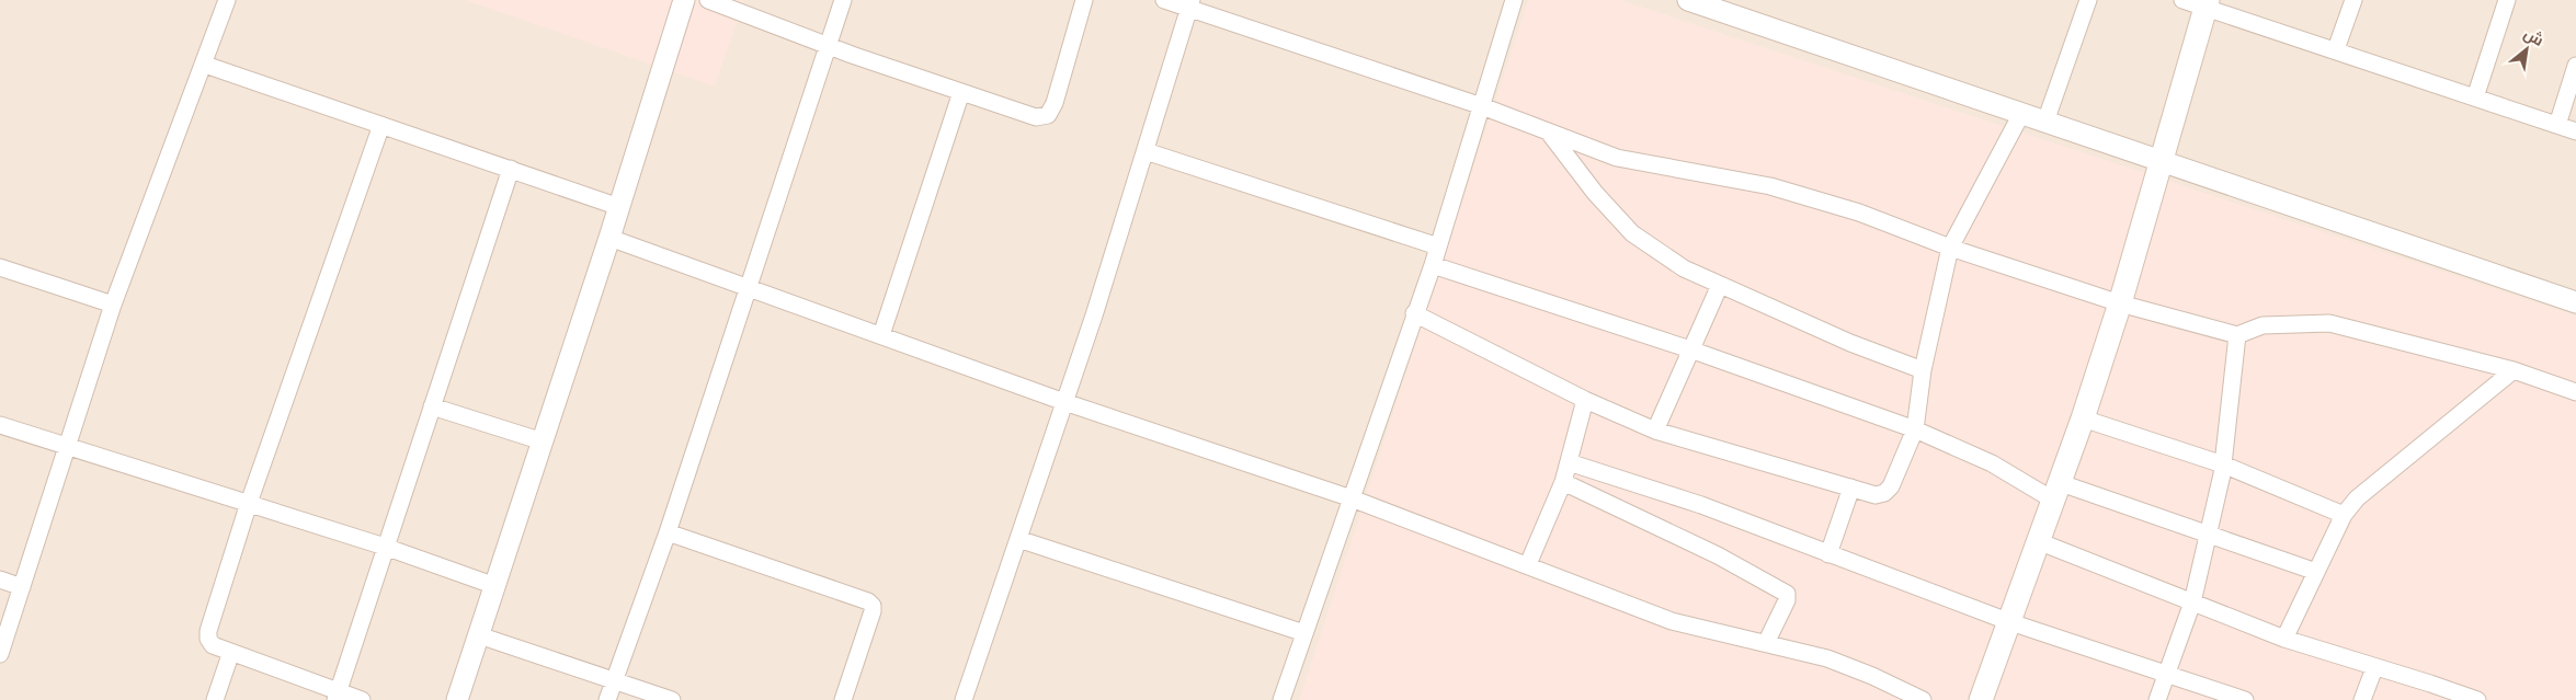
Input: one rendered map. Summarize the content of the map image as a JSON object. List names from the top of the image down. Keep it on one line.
{"north":"top right"}
